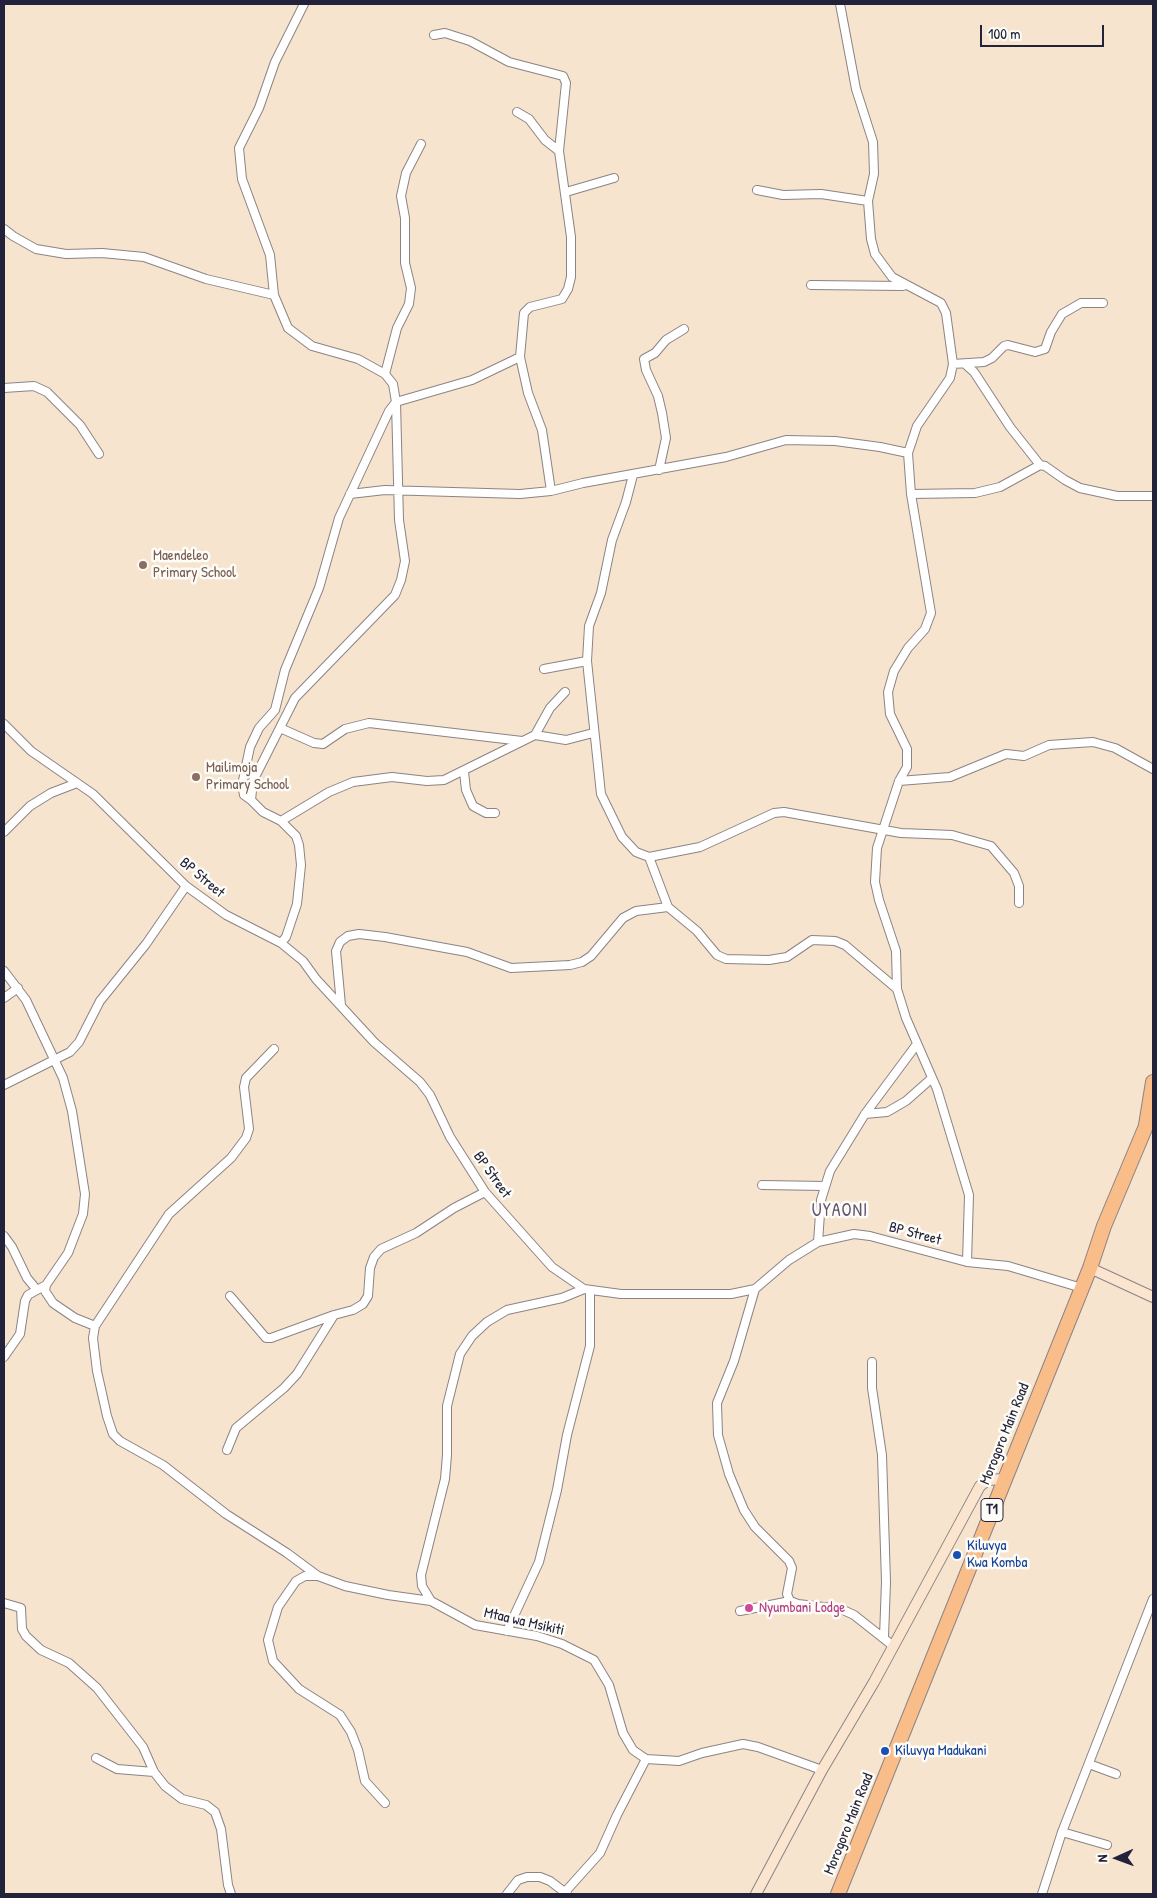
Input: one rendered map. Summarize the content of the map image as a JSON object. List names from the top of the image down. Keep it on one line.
{"streets":{"highway":["Morogoro Main Road","T1"],"street":["BP Street","Mtaa wa Msikiti"]},"crossings":[["BP Street","Morogoro Main Road"]],"districts":["UYAONI"],"places":["Maendeleo Primary School","Mailimoja Primary School","Kiluvya Kwa Komba","Nyumbani Lodge","Kiluvya Madukani"],"scale_bar":"100 m","north":"left"}
